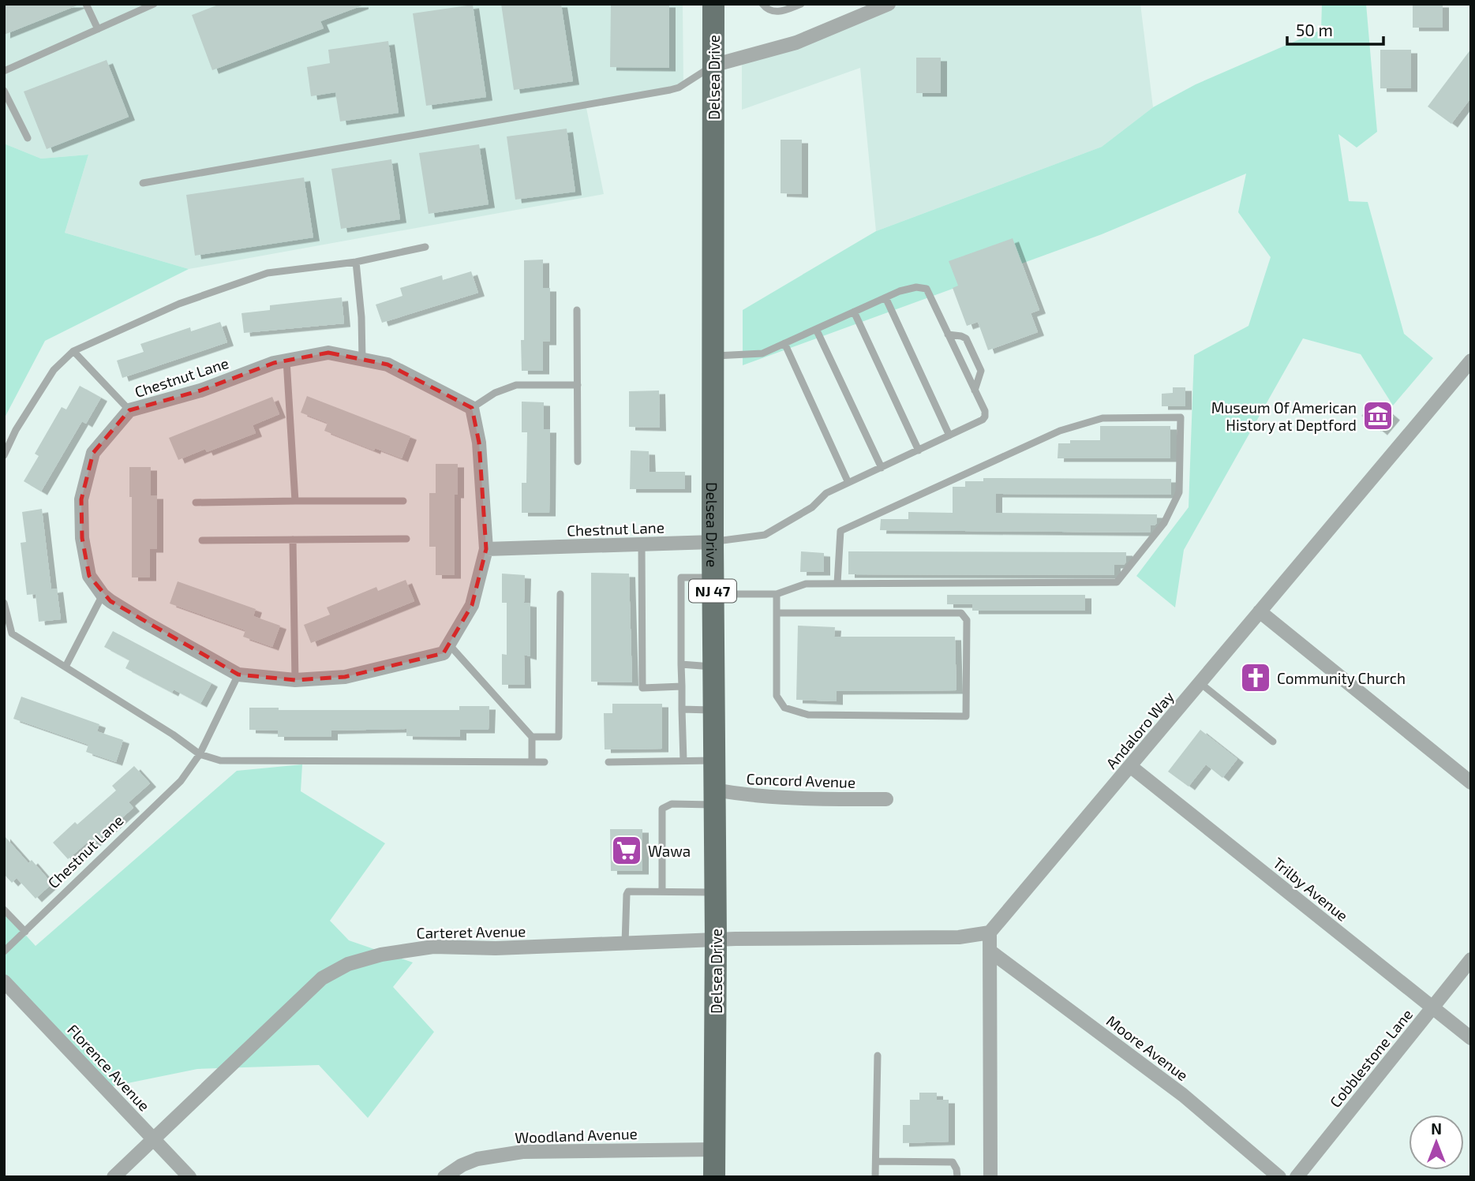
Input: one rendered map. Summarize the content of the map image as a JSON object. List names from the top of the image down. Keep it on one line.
{"streets":{"main road":["Delsea Drive","NJ 47"],"street":["Chestnut Lane","Andaloro Way","Concord Avenue","Trilby Avenue","Carteret Avenue","Moore Avenue","Cobblestone Lane","Florence Avenue","Woodland Avenue"]},"crossings":[["Delsea Drive","Chestnut Lane"],["Delsea Drive","Concord Avenue"],["Delsea Drive","Carteret Avenue"],["Delsea Drive","Woodland Avenue"],["Andaloro Way","Trilby Avenue"],["Trilby Avenue","Cobblestone Lane"],["Carteret Avenue","Florence Avenue"]],"places":{"museum":["Museum Of American History at Deptford"],"church":["Community Church"],"supermarket":["Wawa"]},"scale_bar":"50 m","north":"top"}
